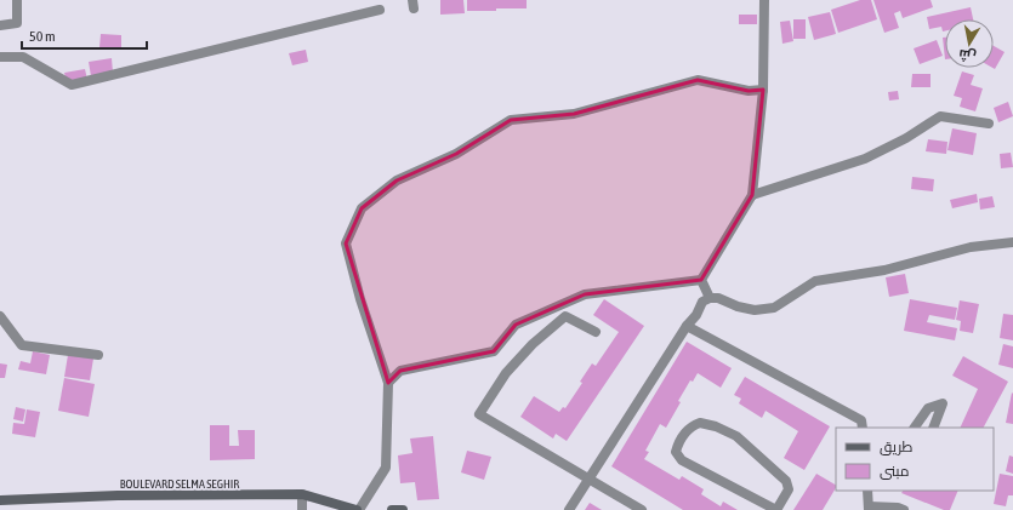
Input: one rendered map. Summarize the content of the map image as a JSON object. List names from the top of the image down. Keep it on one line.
{"streets":{"main road":["BOULEVARD SELMA SEGHIR"]},"legend":["طريق","مبنى"],"scale_bar":"50 m","north":"bottom"}
